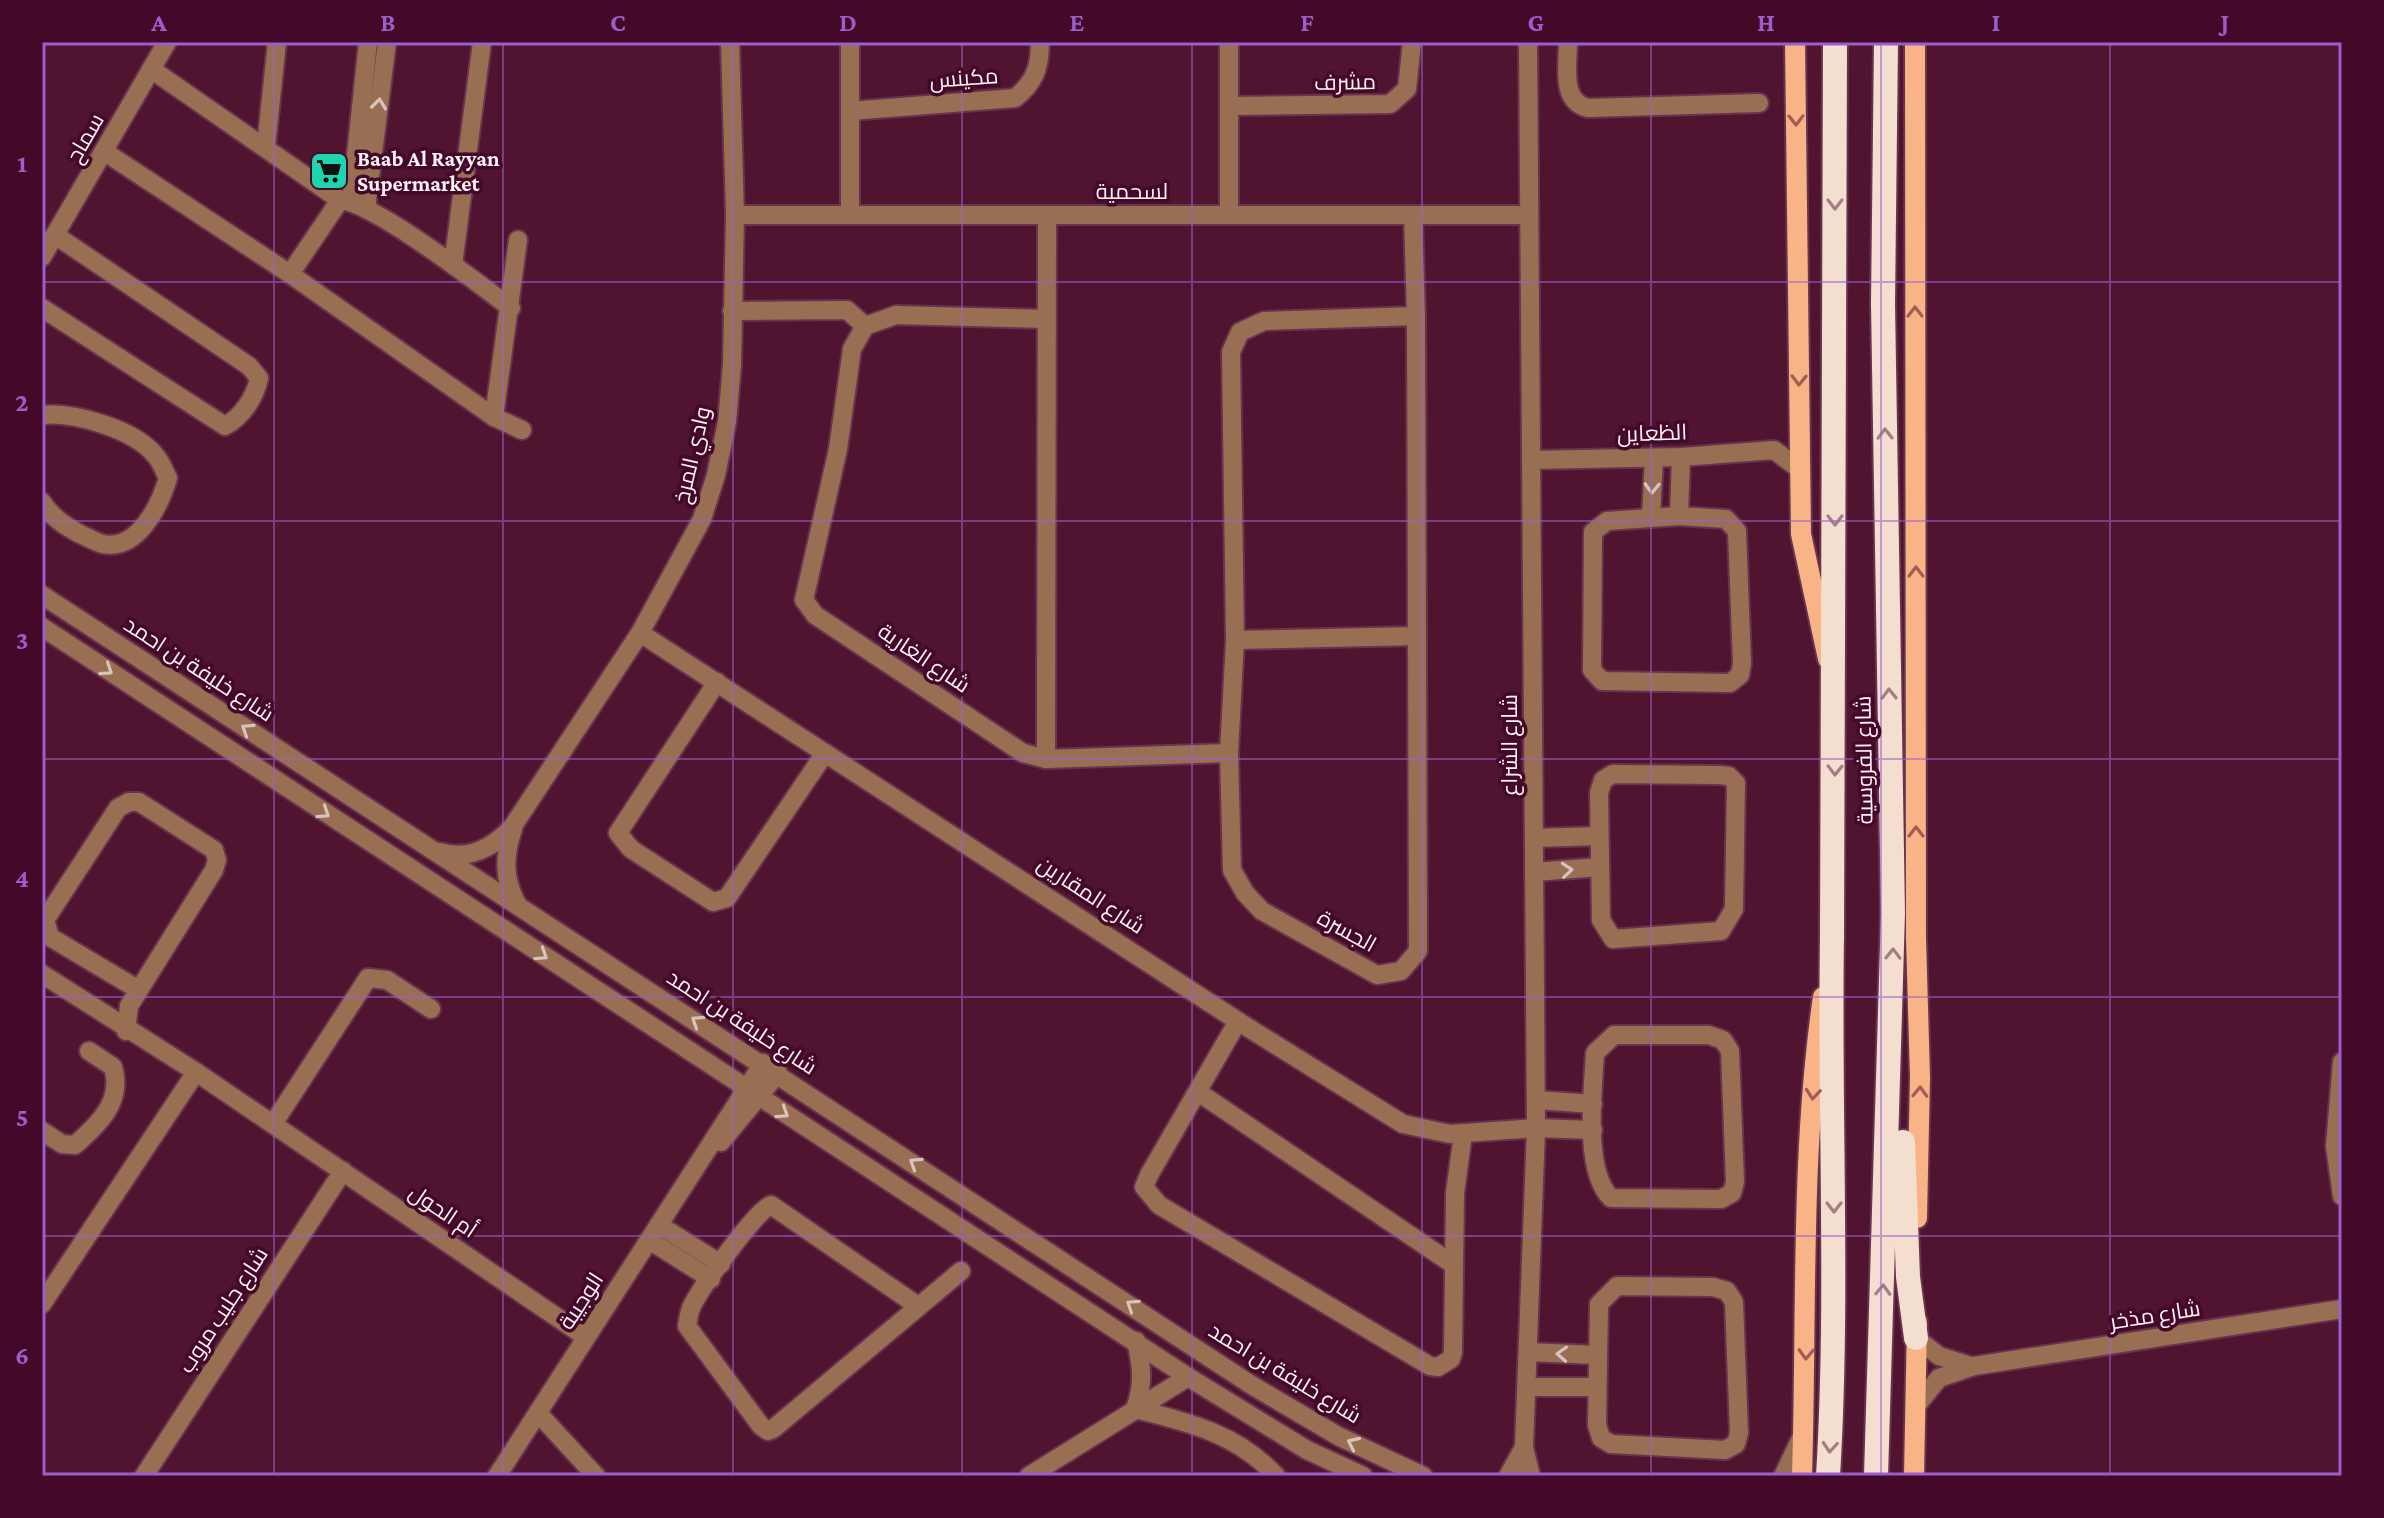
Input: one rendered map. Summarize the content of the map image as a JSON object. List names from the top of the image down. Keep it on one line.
{"streets":{"highway":["شارع الفروسية"],"street":["مكينس","مشرف","سماح","لسحمية","الظعاين","وادي المرخ","شارع الغارية","شارع خليفة بن احمد","شارع الشراع","شارع المقارين","الجسرة","أم الحول","الوجيبة","شارع جليب مروب","شارع مذخر"]},"crossings":[["لسحمية","وادي المرخ"],["لسحمية","شارع الشراع"],["لسحمية","الجسرة"],["الظعاين","شارع الشراع"],["وادي المرخ","شارع خليفة بن احمد"],["وادي المرخ","شارع المقارين"],["شارع خليفة بن احمد","الوجيبة"],["شارع الشراع","شارع المقارين"],["أم الحول","الوجيبة"],["أم الحول","شارع جليب مروب"]],"places":{"supermarket":["Baab Al Rayyan Supermarket"]},"grid":{"columns":["A","B","C","D","E","F","G","H","I","J"],"rows":["1","2","3","4","5","6"]}}
